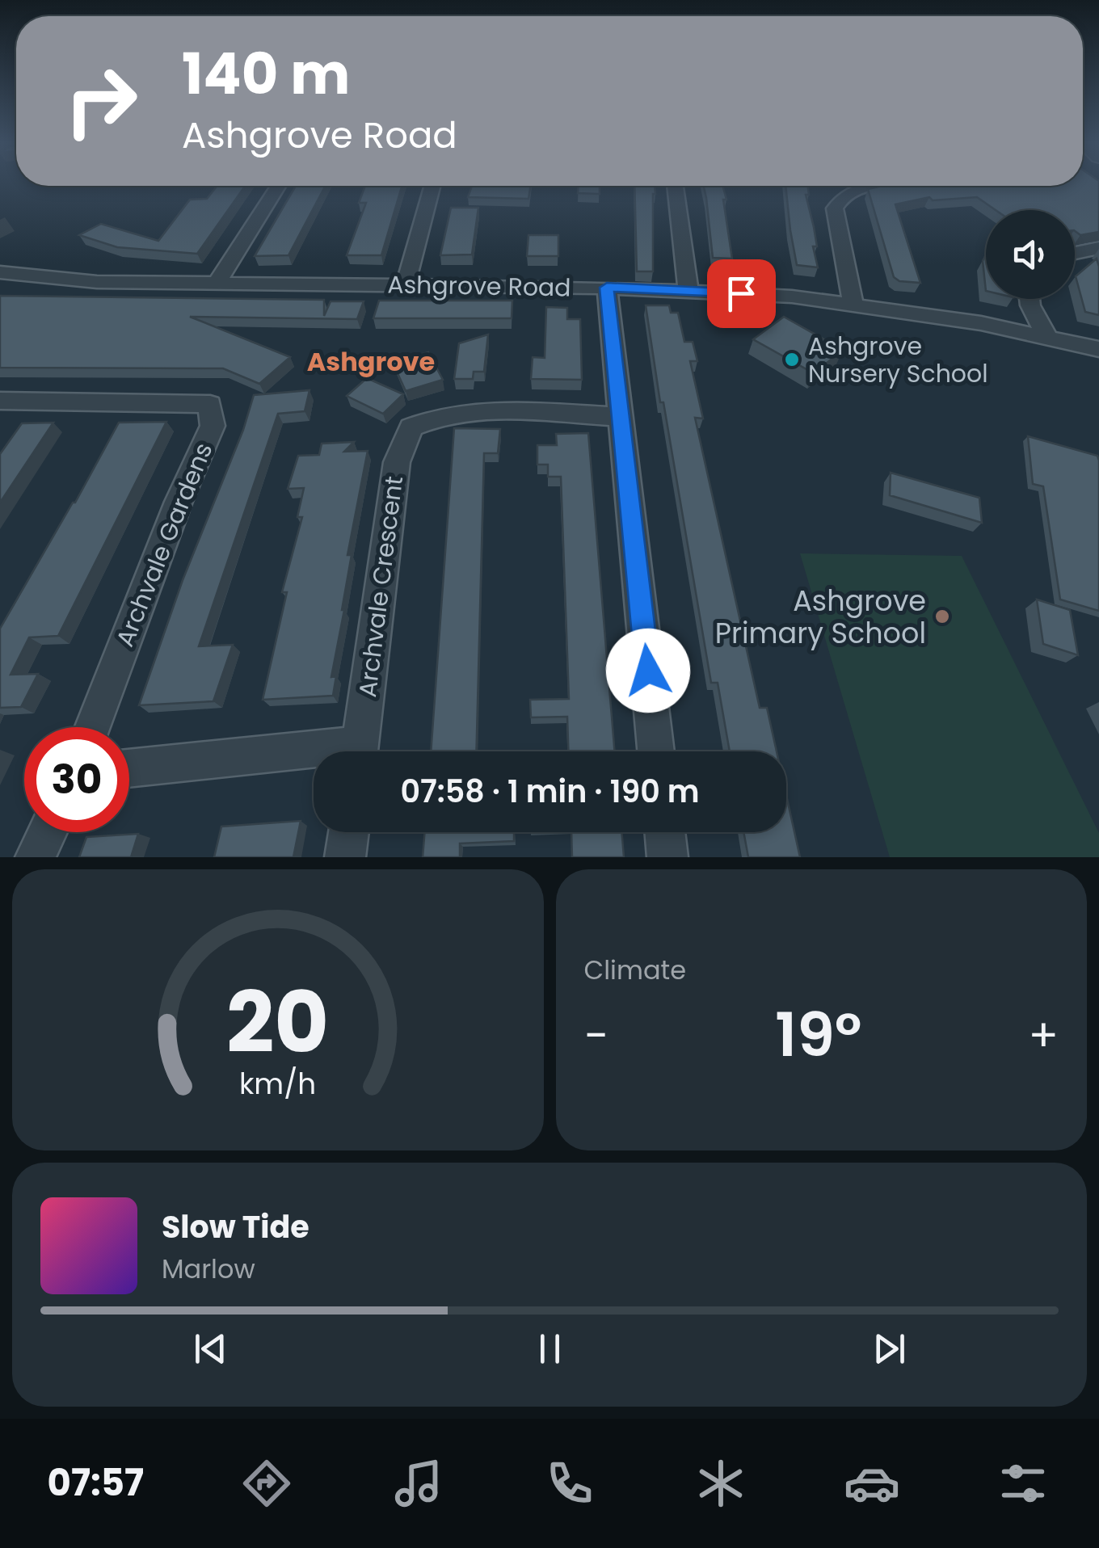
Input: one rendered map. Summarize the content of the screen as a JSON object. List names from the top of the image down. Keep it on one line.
{"streets":{"street":["Ashgrove Road","Archvale Gardens","Archvale Crescent"]},"districts":["Ashgrove"],"places":["Ashgrove Nursery School","Ashgrove Primary School"],"page":{"turn":["140 m","Ashgrove Road"],"limit":"30","trip":"07:58 · 1 min · 190 m","tile":"Climate","heat":["−","19°","+"],"song":["Slow Tide","Marlow"],"tabs":"07:57","gauge":["20","km/h"]}}
